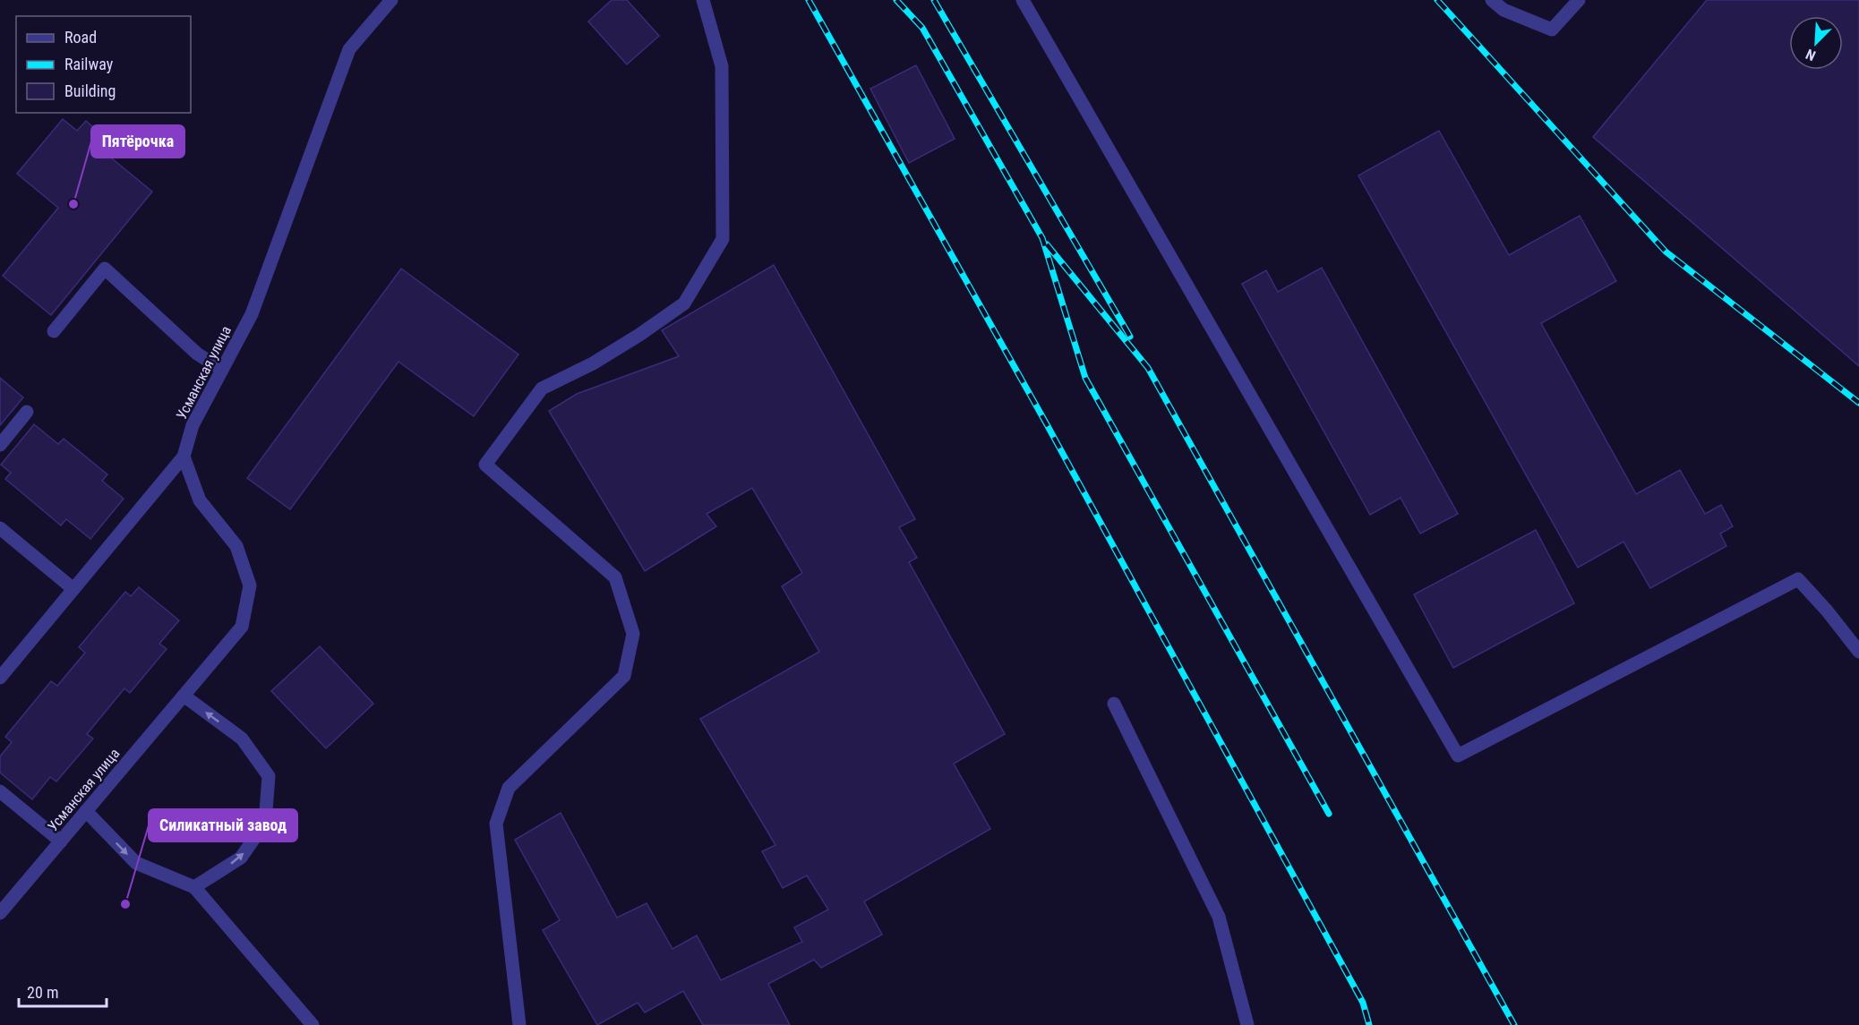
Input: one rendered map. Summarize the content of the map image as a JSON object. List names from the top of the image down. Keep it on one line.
{"streets":{"street":["Усманская улица"]},"places":["Пятёрочка","Силикатный завод"],"legend":["Road","Railway","Building"],"scale_bar":"20 m","north":"bottom left"}
